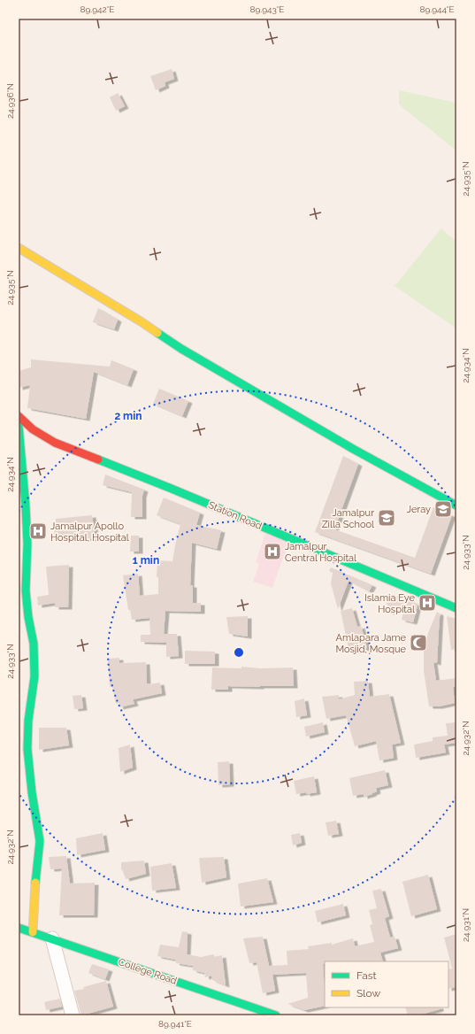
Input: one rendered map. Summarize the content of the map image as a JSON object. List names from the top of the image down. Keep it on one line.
{"streets":{"street":["Station Road","College Road"]},"places":{"school or university":["Jeray","Jamalpur Zilla School"],"hospital":["Jamalpur Apollo Hospital, Hospital","Jamalpur Central Hospital","Islamia Eye Hospital"],"mosque":["Amlapara Jame Mosjid, Mosque"]},"legend":["Fast","Slow"],"coordinates":["89.942°E","89.943°E","89.944°E","24.936°N","24.935°N","24.934°N","24.933°N","24.932°N","24.931°N","89.941°E"],"rings":["2 min","1 min"]}
